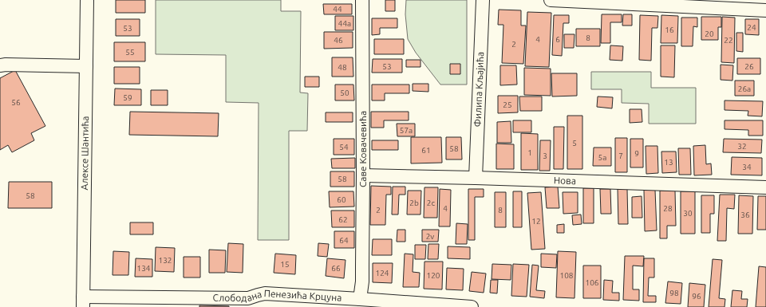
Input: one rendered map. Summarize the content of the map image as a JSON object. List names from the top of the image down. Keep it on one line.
{"streets":{"street":["Филипа Кљајића","Саве Ковачевића","Алексе Шантића","Нова","Слободана Пенезића Крцуна"]},"crossings":[["Филипа Кљајића","Нова"],["Саве Ковачевића","Нова"],["Саве Ковачевића","Слободана Пенезића Крцуна"],["Алексе Шантића","Слободана Пенезића Крцуна"]],"house_numbers":["44","44a","24","53","16","20","8","4","6","46","22","2","55","53","26","48","26a","50","59","56","25","57a","5","32","54","58","61","1","9","3","7","5a","13","34","58","58","60","2b","2c","4","28","2","8","30","36","62","12","2v","64","132","15","134","66","124","120","108","106","98","96"]}
